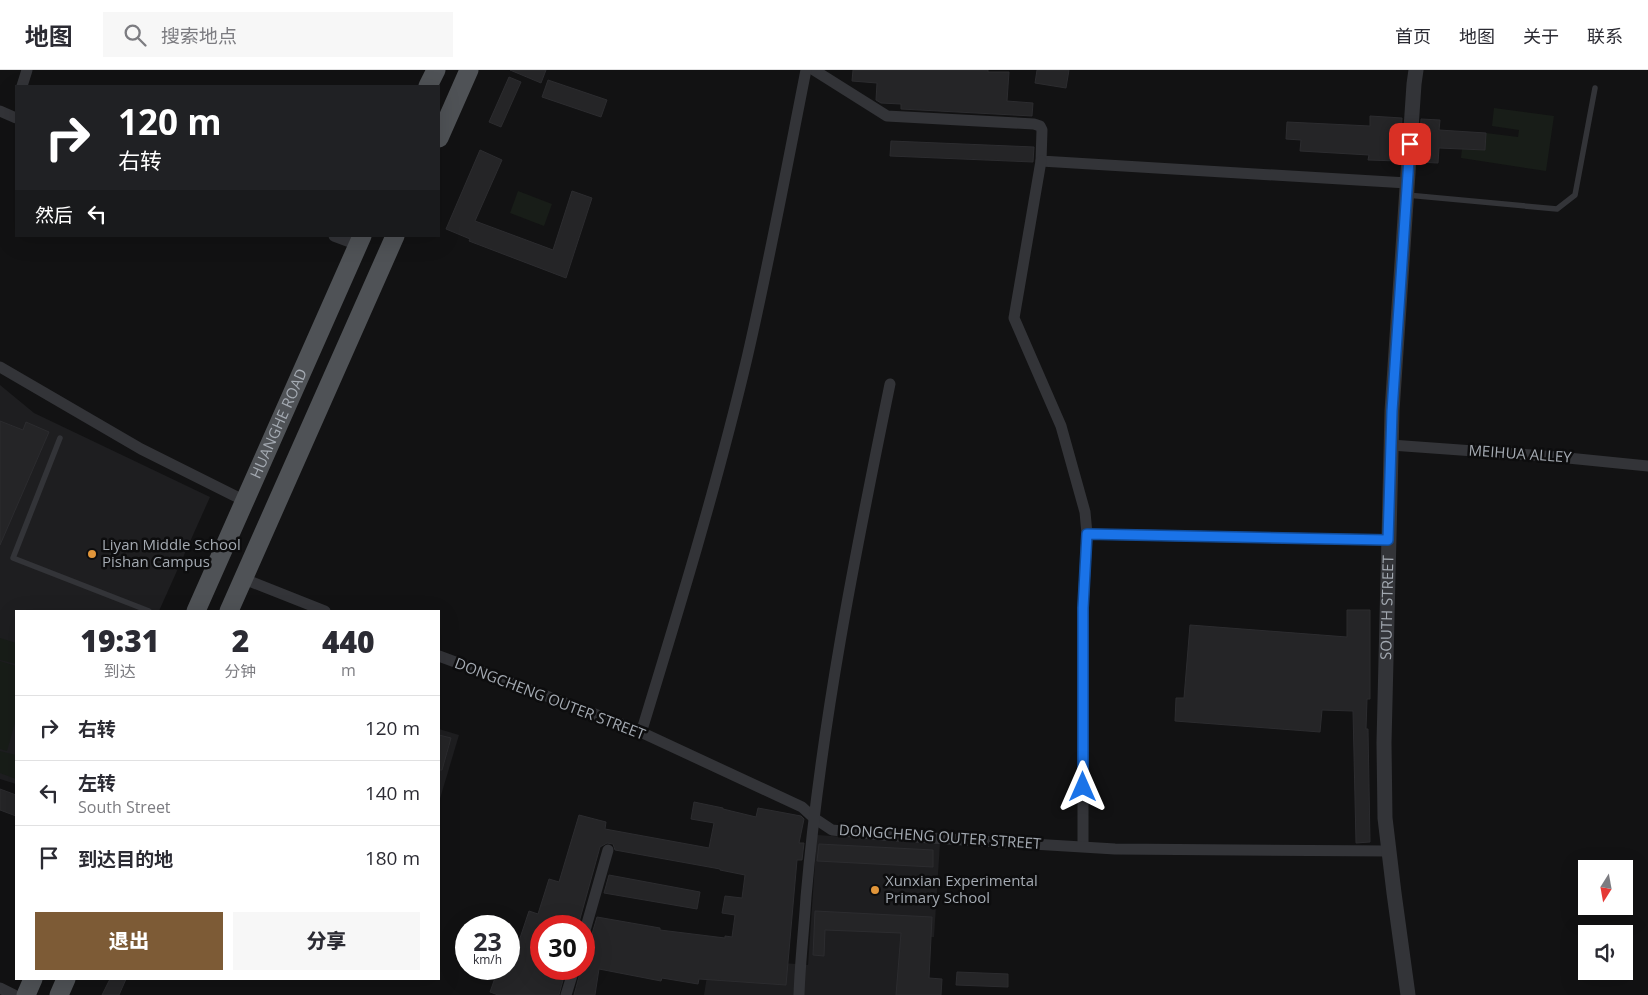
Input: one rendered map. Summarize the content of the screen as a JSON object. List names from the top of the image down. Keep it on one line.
{"streets":{"main road":["HUANGHE ROAD"],"street":["MEIHUA ALLEY","SOUTH STREET","DONGCHENG OUTER STREET"]},"crossings":[["MEIHUA ALLEY","SOUTH STREET"],["SOUTH STREET","DONGCHENG OUTER STREET"]],"places":["Liyan Middle School Pishan Campus","Xunxian Experimental Primary School"],"north":"bottom","page":{"header":"地图","search":"搜索地点","nav":["首页","地图","关于","联系"],"turn":["120 m","右转"],"then":"然后","eta":["19:31","到达","2","分钟","440","m"],"list":[{"name":"右转","value":"120 m"},{"name":"左转","note":"South Street","value":"140 m"},{"name":"到达目的地","value":"180 m"}],"buttons":["退出","分享"],"speed":"23 km/h","limit":"30"}}
